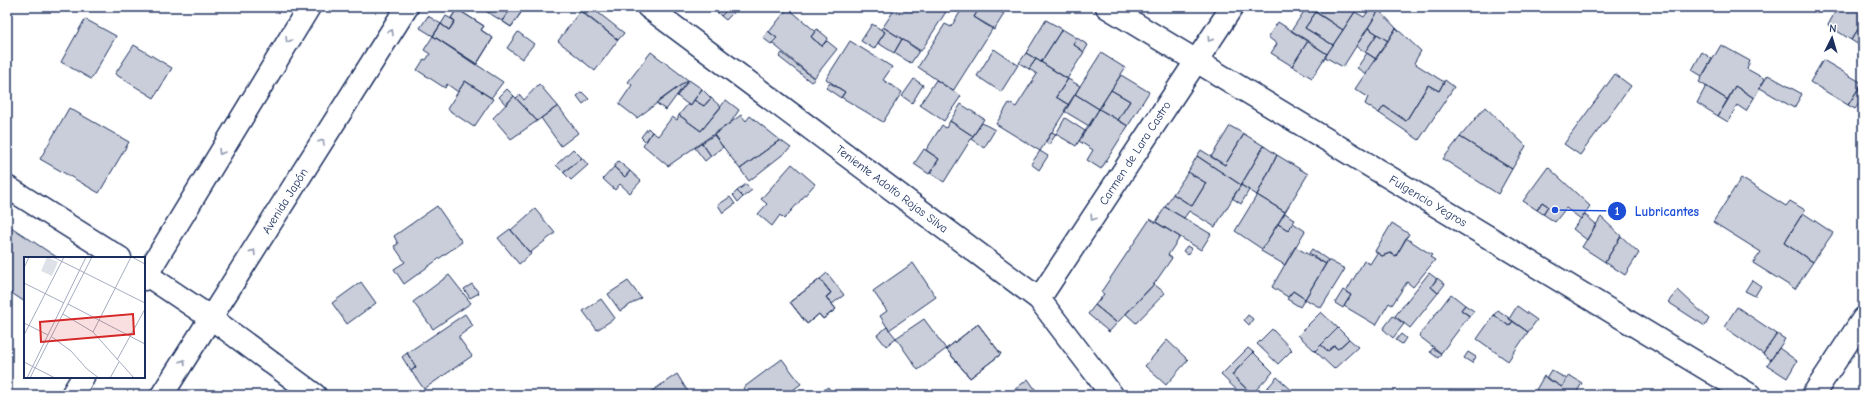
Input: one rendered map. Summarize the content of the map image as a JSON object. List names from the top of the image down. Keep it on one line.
{"streets":{"street":["Carmen de Lara Castro","Teniente Adolfo Rojas Silva","Avenida Japón","Fulgencio Yegros"]},"crossings":[["Carmen de Lara Castro","Teniente Adolfo Rojas Silva"],["Carmen de Lara Castro","Fulgencio Yegros"]],"one_way":["Carmen de Lara Castro"],"places":["Lubricantes"],"north":"top"}
